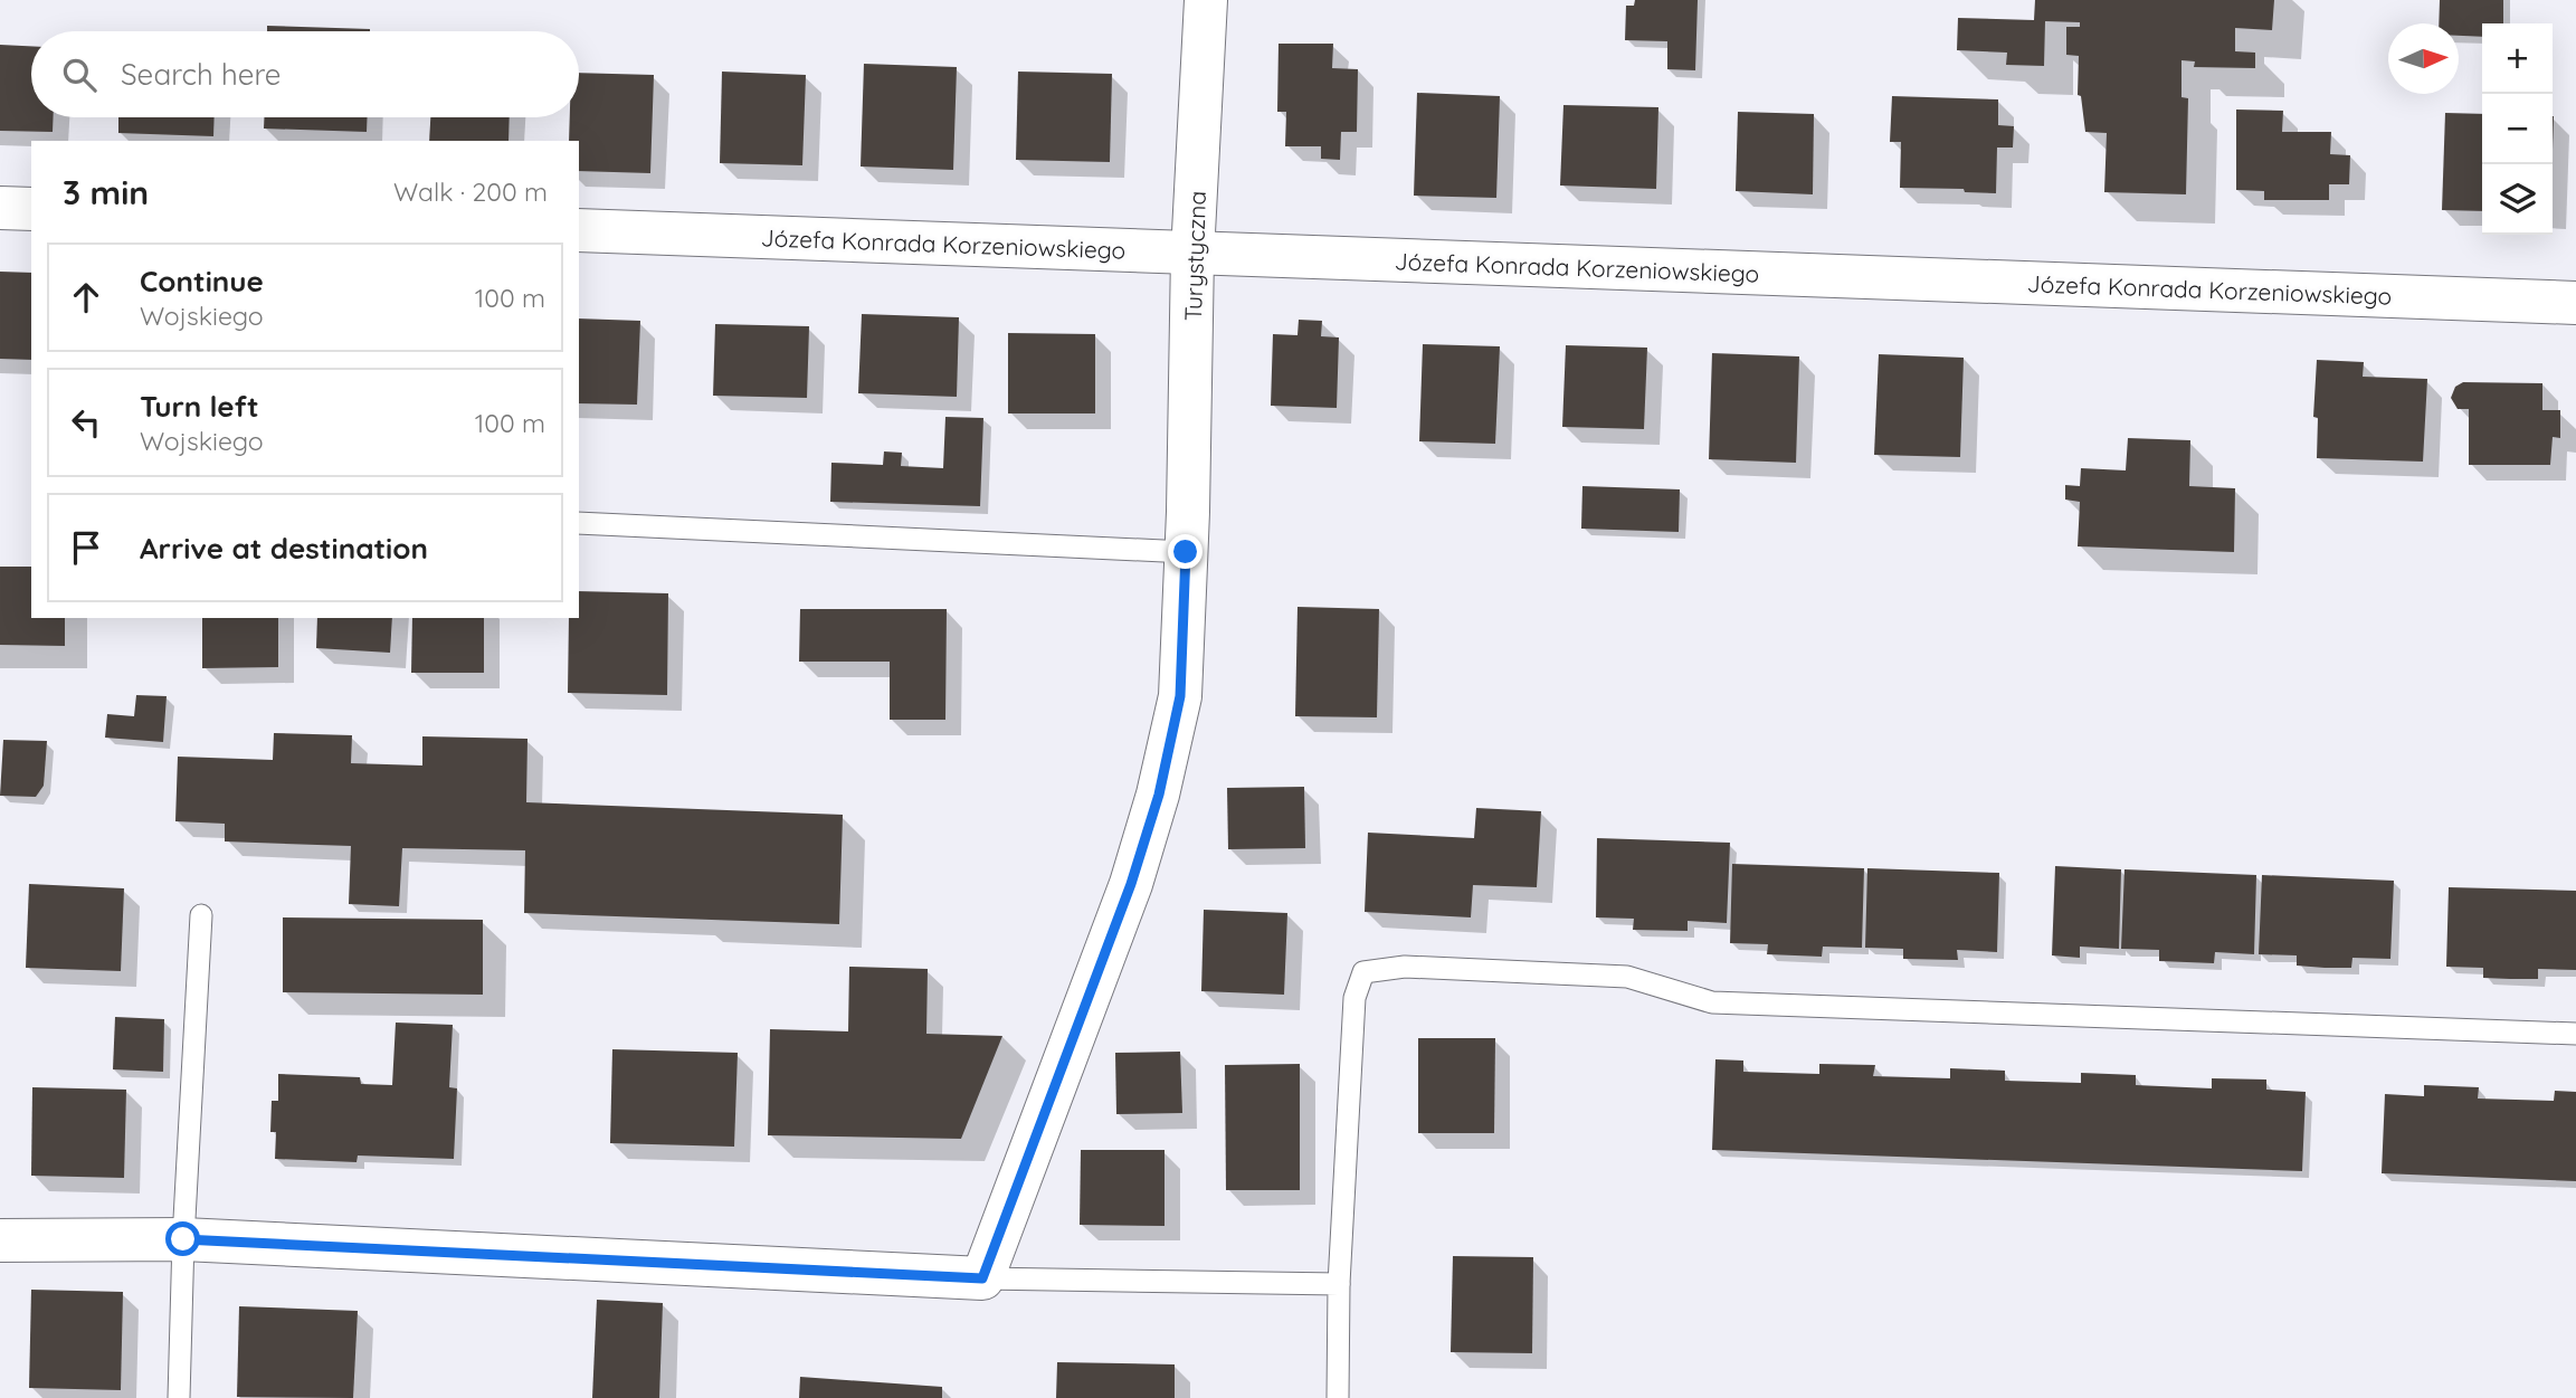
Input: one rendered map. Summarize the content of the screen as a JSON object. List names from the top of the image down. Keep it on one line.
{"streets":{"street":["Józefa Konrada Korzeniowskiego","Turystyczna"]},"crossings":[["Józefa Konrada Korzeniowskiego","Turystyczna"]],"north":"right","page":{"map_buttons":["+","−"],"search":"Search here","heading":["3 min","Walk · 200 m"],"list":[["Continue","Wojskiego","100 m"],["Turn left","Wojskiego","100 m"],"Arrive at destination"]}}
